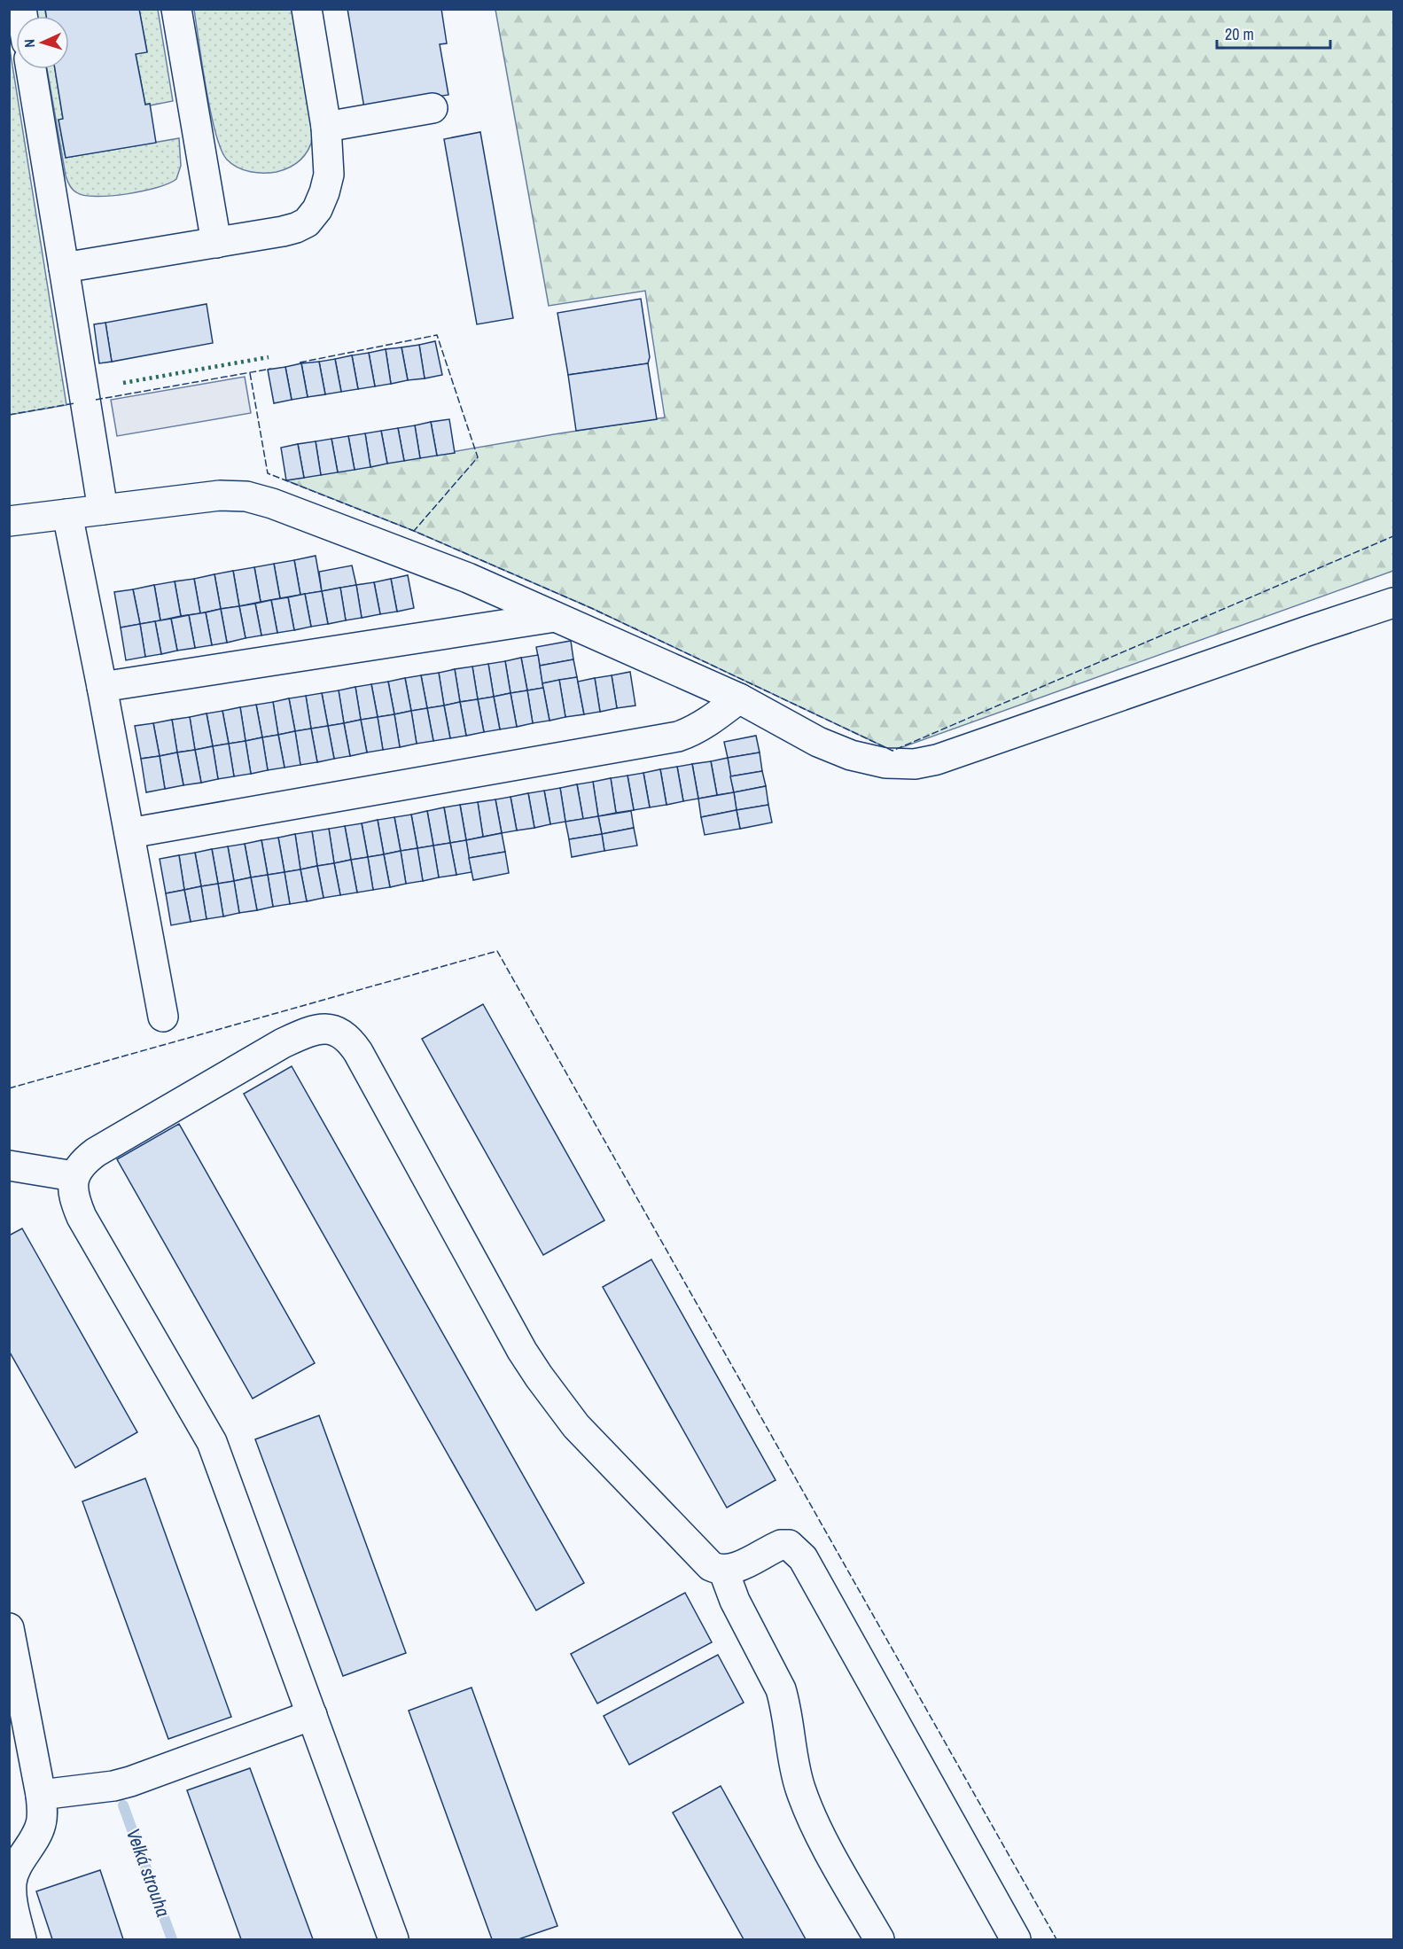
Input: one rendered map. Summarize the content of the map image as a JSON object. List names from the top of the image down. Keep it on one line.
{"water":["Velká strouha"],"scale_bar":"20 m","north":"left"}
